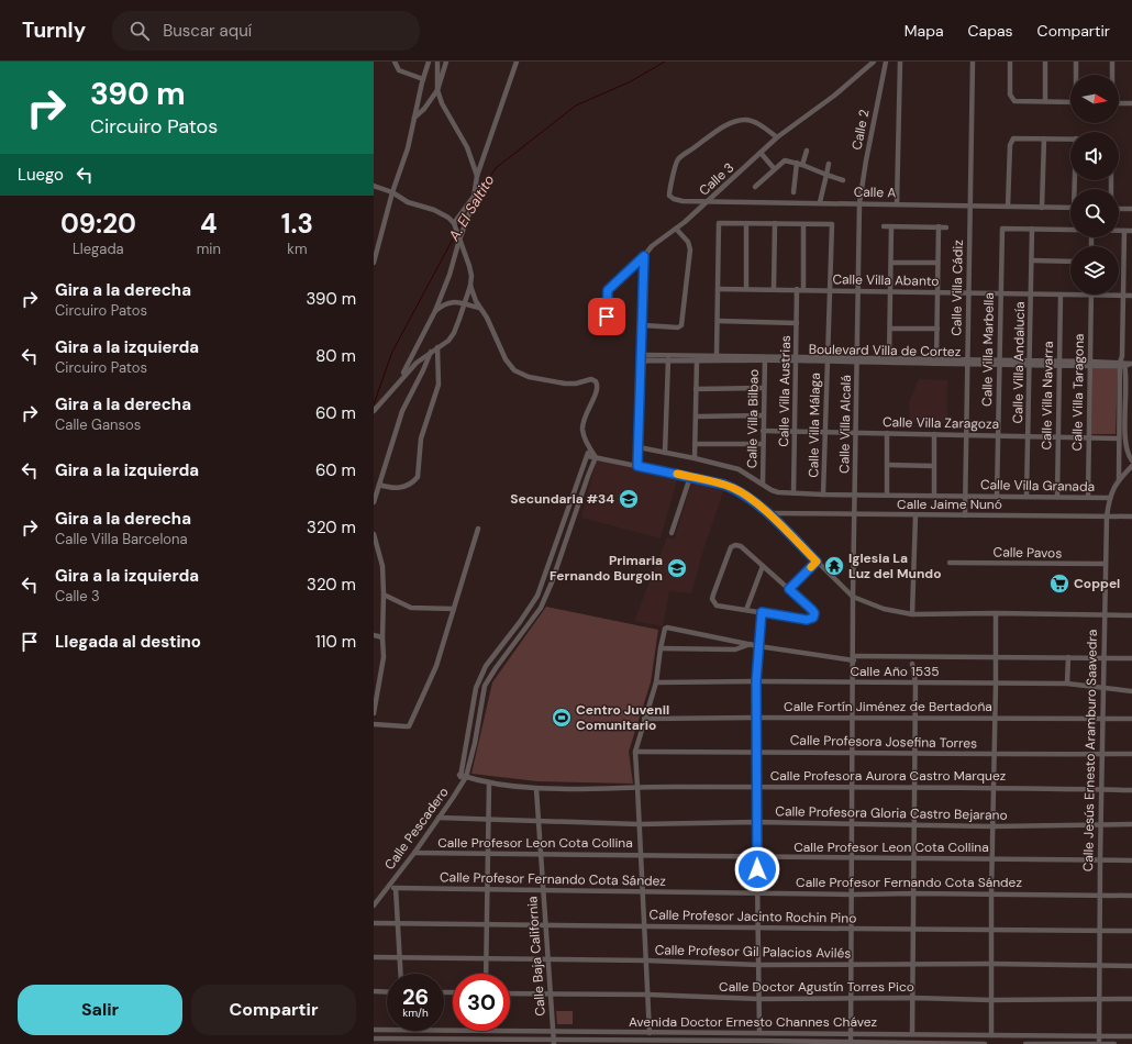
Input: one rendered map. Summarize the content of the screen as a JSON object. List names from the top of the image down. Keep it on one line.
{"streets":{"street":["Calle 2","Calle 3","Calle A","Calle Villa Abanto","Calle Villa Cádiz","Calle Villa Marbella","Boulevard Villa de Cortez","Calle Villa Andalucía","Calle Villa Austrias","Calle Villa Taragona","Calle Villa Navarra","Calle Villa Bilbao","Calle Villa Zaragoza","Calle Villa Alcalá","Calle Villa Málaga","Calle Villa Granada","Calle Jaime Nunó","Calle Pavos","Calle Año 1535","Calle Fortín Jiménez de Bertadoña","Calle Profesora Josefina Torres","Calle Jesús Ernesto Aramburo Saavedra","Calle Profesora Aurora Castro Marquez","Calle Profesora Gloria Castro Bejarano","Calle Pescadero","Calle Profesor Leon Cota Collina","Calle Profesor Fernando Cota Sández","Calle Profesor Jacinto Rochin Pino","Calle Profesor Gil Palacios Avilés","Calle Baja California","Calle Doctor Agustín Torres Pico","Avenida Doctor Ernesto Channes Chávez"]},"crossings":[["Calle 2","Calle A"],["Calle 2","Calle Villa Alcalá"],["Calle 3","Calle A"],["Calle A","Calle Villa Cádiz"],["Calle A","Calle Villa Alcalá"],["Calle Villa Abanto","Calle Villa Cádiz"],["Calle Villa Abanto","Calle Villa Marbella"],["Calle Villa Abanto","Calle Villa Andalucía"],["Calle Villa Abanto","Calle Villa Austrias"],["Calle Villa Abanto","Calle Villa Taragona"],["Calle Villa Abanto","Calle Villa Navarra"],["Calle Villa Abanto","Calle Villa Alcalá"],["Calle Villa Abanto","Calle Villa Málaga"],["Calle Villa Cádiz","Boulevard Villa de Cortez"],["Calle Villa Cádiz","Calle Villa Zaragoza"],["Calle Villa Cádiz","Calle Villa Granada"],["Calle Villa Cádiz","Calle Jaime Nunó"],["Calle Villa Marbella","Boulevard Villa de Cortez"],["Calle Villa Marbella","Calle Villa Andalucía"],["Calle Villa Marbella","Calle Villa Zaragoza"],["Calle Villa Marbella","Calle Villa Granada"],["Boulevard Villa de Cortez","Calle Villa Andalucía"],["Boulevard Villa de Cortez","Calle Villa Austrias"],["Boulevard Villa de Cortez","Calle Villa Taragona"],["Boulevard Villa de Cortez","Calle Villa Navarra"],["Boulevard Villa de Cortez","Calle Villa Bilbao"],["Boulevard Villa de Cortez","Calle Villa Alcalá"],["Boulevard Villa de Cortez","Calle Villa Málaga"],["Calle Villa Andalucía","Calle Villa Zaragoza"],["Calle Villa Andalucía","Calle Villa Granada"],["Calle Villa Austrias","Calle Villa Zaragoza"],["Calle Villa Austrias","Calle Villa Málaga"],["Calle Villa Austrias","Calle Villa Granada"],["Calle Villa Taragona","Calle Villa Zaragoza"],["Calle Villa Taragona","Calle Villa Granada"],["Calle Villa Navarra","Calle Villa Zaragoza"],["Calle Villa Navarra","Calle Villa Granada"],["Calle Villa Bilbao","Calle Villa Zaragoza"],["Calle Villa Bilbao","Calle Villa Granada"],["Calle Villa Zaragoza","Calle Villa Alcalá"],["Calle Villa Zaragoza","Calle Villa Málaga"],["Calle Villa Alcalá","Calle Villa Granada"],["Calle Villa Alcalá","Calle Jaime Nunó"],["Calle Villa Alcalá","Calle Año 1535"],["Calle Villa Alcalá","Calle Fortín Jiménez de Bertadoña"],["Calle Villa Alcalá","Calle Profesora Josefina Torres"],["Calle Villa Alcalá","Calle Profesora Aurora Castro Marquez"],["Calle Villa Alcalá","Calle Profesora Gloria Castro Bejarano"],["Calle Villa Alcalá","Calle Profesor Leon Cota Collina"],["Calle Villa Alcalá","Calle Profesor Fernando Cota Sández"],["Calle Villa Alcalá","Calle Profesor Jacinto Rochin Pino"],["Calle Villa Alcalá","Calle Profesor Gil Palacios Avilés"],["Calle Villa Alcalá","Calle Doctor Agustín Torres Pico"],["Calle Villa Alcalá","Avenida Doctor Ernesto Channes Chávez"],["Calle Villa Málaga","Calle Villa Granada"],["Calle Villa Granada","Calle Jesús Ernesto Aramburo Saavedra"],["Calle Jaime Nunó","Calle Jesús Ernesto Aramburo Saavedra"],["Calle Pavos","Calle Jesús Ernesto Aramburo Saavedra"],["Calle Año 1535","Calle Jesús Ernesto Aramburo Saavedra"],["Calle Fortín Jiménez de Bertadoña","Calle Jesús Ernesto Aramburo Saavedra"],["Calle Profesora Josefina Torres","Calle Jesús Ernesto Aramburo Saavedra"],["Calle Jesús Ernesto Aramburo Saavedra","Calle Profesora Aurora Castro Marquez"],["Calle Jesús Ernesto Aramburo Saavedra","Calle Profesora Gloria Castro Bejarano"],["Calle Jesús Ernesto Aramburo Saavedra","Calle Profesor Leon Cota Collina"],["Calle Jesús Ernesto Aramburo Saavedra","Calle Profesor Fernando Cota Sández"],["Calle Jesús Ernesto Aramburo Saavedra","Calle Profesor Jacinto Rochin Pino"],["Calle Jesús Ernesto Aramburo Saavedra","Calle Profesor Gil Palacios Avilés"],["Calle Jesús Ernesto Aramburo Saavedra","Calle Doctor Agustín Torres Pico"],["Calle Jesús Ernesto Aramburo Saavedra","Avenida Doctor Ernesto Channes Chávez"],["Calle Profesora Aurora Castro Marquez","Calle Pescadero"],["Calle Profesora Aurora Castro Marquez","Calle Baja California"],["Calle Profesora Gloria Castro Bejarano","Calle Pescadero"],["Calle Profesora Gloria Castro Bejarano","Calle Baja California"],["Calle Pescadero","Calle Profesor Leon Cota Collina"],["Calle Pescadero","Calle Profesor Fernando Cota Sández"],["Calle Profesor Leon Cota Collina","Calle Baja California"],["Calle Profesor Fernando Cota Sández","Calle Baja California"],["Calle Profesor Jacinto Rochin Pino","Calle Baja California"],["Calle Profesor Gil Palacios Avilés","Calle Baja California"],["Calle Baja California","Calle Doctor Agustín Torres Pico"],["Calle Baja California","Avenida Doctor Ernesto Channes Chávez"]],"water":["A. El Saltito"],"places":{"school or university":["Secundaria #34","Primaria Fernando Burgoin"],"temple":["Iglesia La Luz del Mundo"],"supermarket":["Coppel"],"sports":["Centro Juvenil Comunitario"]},"north":"right","page":{"header":"Turnly","search":"Buscar aquí","nav":["Mapa","Capas","Compartir"],"turn":["390 m","Circuiro Patos"],"then":"Luego","eta":["09:20","Llegada","4","min","1.3","km"],"list":[{"name":"Gira a la derecha","note":"Circuiro Patos","value":"390 m"},{"name":"Gira a la izquierda","note":"Circuiro Patos","value":"80 m"},{"name":"Gira a la derecha","note":"Calle Gansos","value":"60 m"},{"name":"Gira a la izquierda","value":"60 m"},{"name":"Gira a la derecha","note":"Calle Villa Barcelona","value":"320 m"},{"name":"Gira a la izquierda","note":"Calle 3","value":"320 m"},{"name":"Llegada al destino","value":"110 m"}],"speed":"26 km/h","limit":"30","buttons":["Salir","Compartir"]}}
